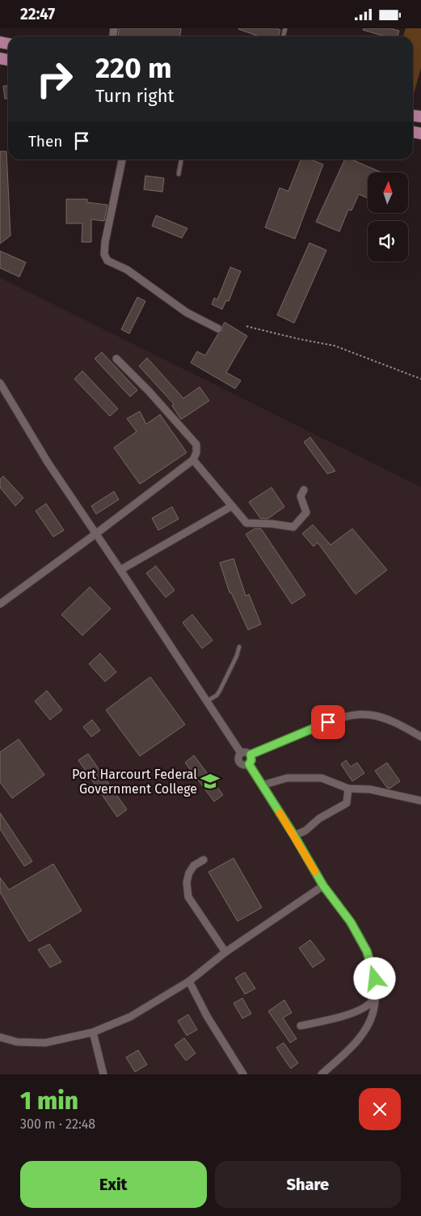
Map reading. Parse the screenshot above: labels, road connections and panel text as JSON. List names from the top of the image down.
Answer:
{
  "places": {
    "school or university": ["Port Harcourt Federal Government College"]
  },
  "north": "top",
  "page": {
    "status": "22:47",
    "turn": ["220 m", "Turn right"],
    "then": "Then",
    "heading": ["1 min", "300 m · 22:48"],
    "buttons": ["Exit", "Share"]
  }
}
